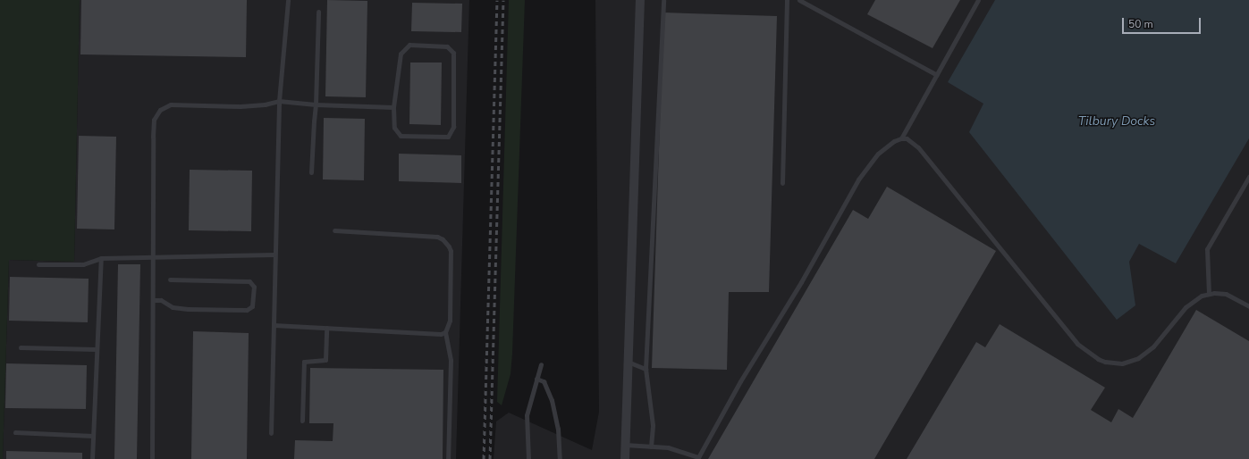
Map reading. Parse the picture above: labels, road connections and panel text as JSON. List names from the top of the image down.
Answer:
{
  "water": ["Tilbury Docks"],
  "scale_bar": "50 m"
}
